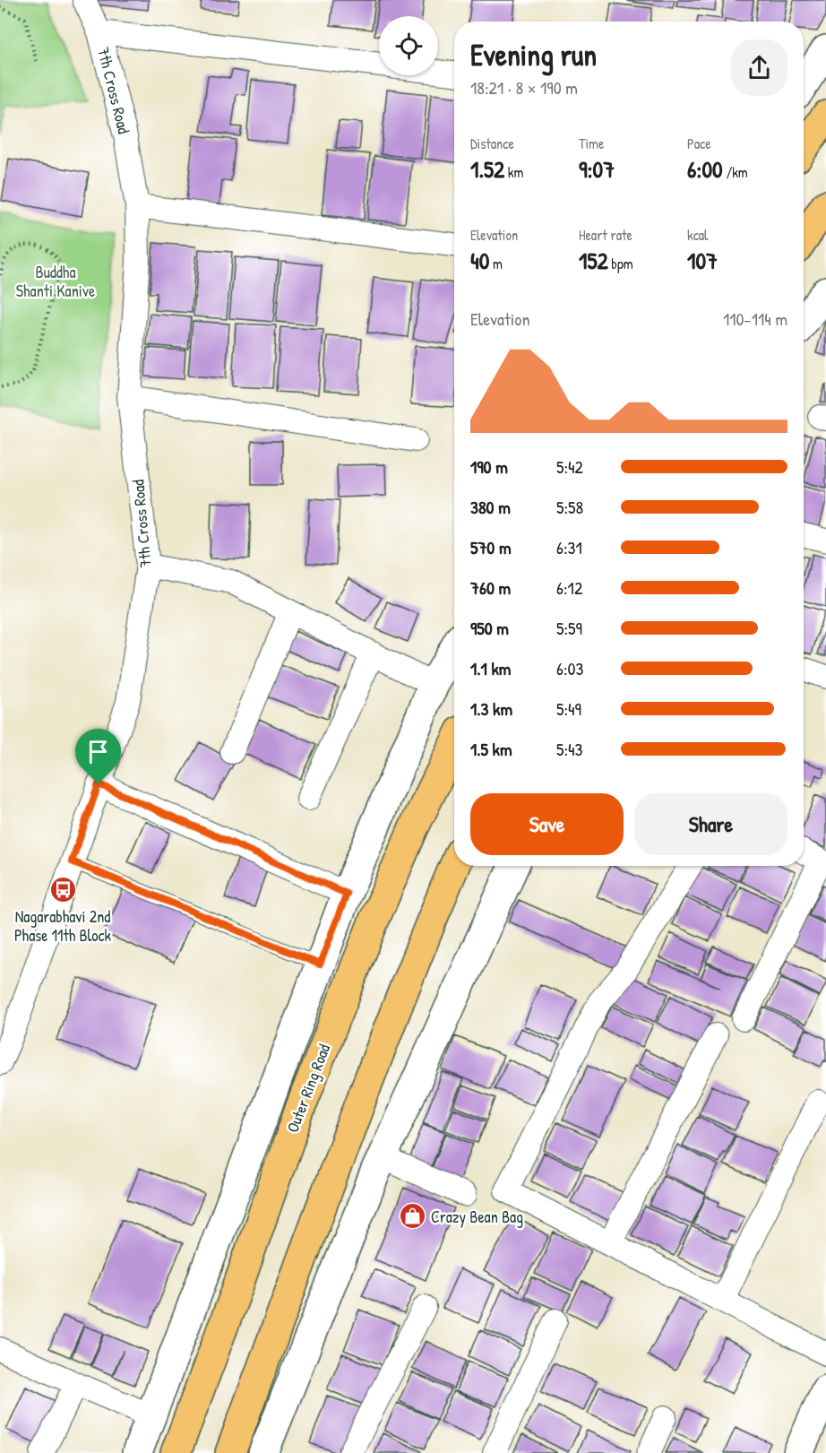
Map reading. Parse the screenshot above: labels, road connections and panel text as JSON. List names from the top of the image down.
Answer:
{
  "streets": {
    "highway": ["Outer Ring Road"],
    "street": ["7th Cross Road"]
  },
  "parks": ["Buddha Shanti Kanive"],
  "places": {
    "bus stop": ["Nagarabhavi 2nd Phase 11th Block"],
    "shop": ["Crazy Bean Bag"]
  },
  "page": {
    "heading": ["Evening run", "18:21 · 8 × 190 m"],
    "stats": [
      ["Distance", "1.52 km"],
      ["Time", "9:07"],
      ["Pace", "6:00 /km"],
      ["Elevation", "40 m"],
      ["Heart rate", "152 bpm"],
      ["kcal", "107"]
    ],
    "chart": ["Elevation", "110–114 m"],
    "list": [
      {
        "name": "190 m",
        "note": "5:42"
      },
      {
        "name": "380 m",
        "note": "5:58"
      },
      {
        "name": "570 m",
        "note": "6:31"
      },
      {
        "name": "760 m",
        "note": "6:12"
      },
      {
        "name": "950 m",
        "note": "5:59"
      },
      {
        "name": "1.1 km",
        "note": "6:03"
      },
      {
        "name": "1.3 km",
        "note": "5:49"
      },
      {
        "name": "1.5 km",
        "note": "5:43"
      }
    ],
    "buttons": ["Save", "Share"]
  }
}
